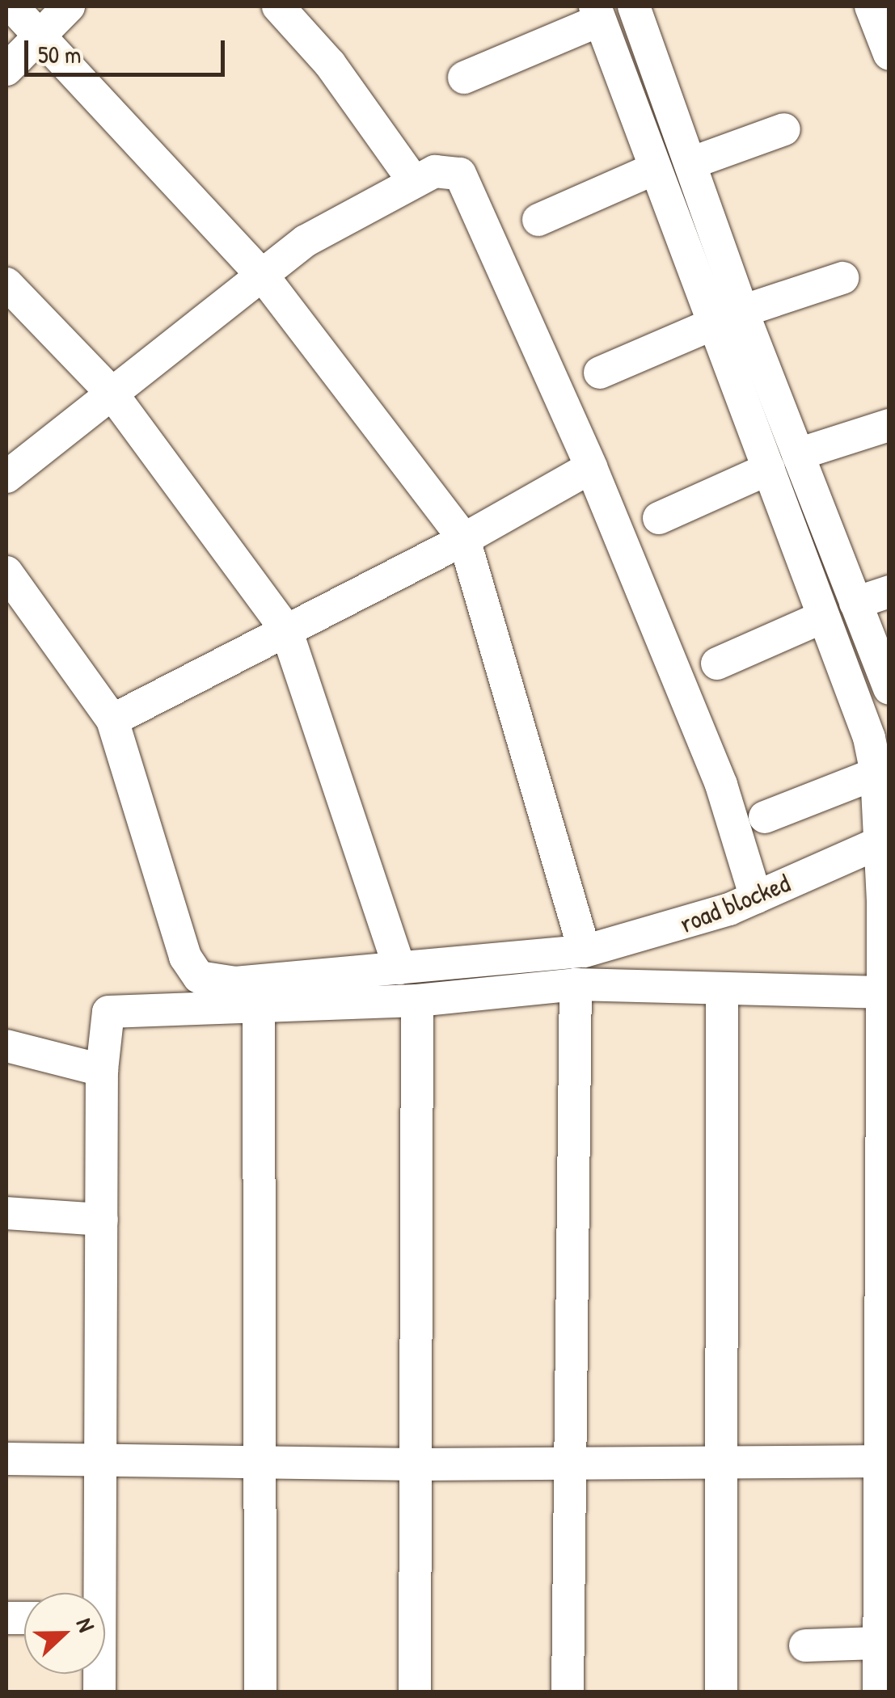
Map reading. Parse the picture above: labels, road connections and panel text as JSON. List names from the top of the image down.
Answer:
{
  "streets": {
    "street": ["road blocked"]
  },
  "scale_bar": "50 m",
  "north": "right"
}
